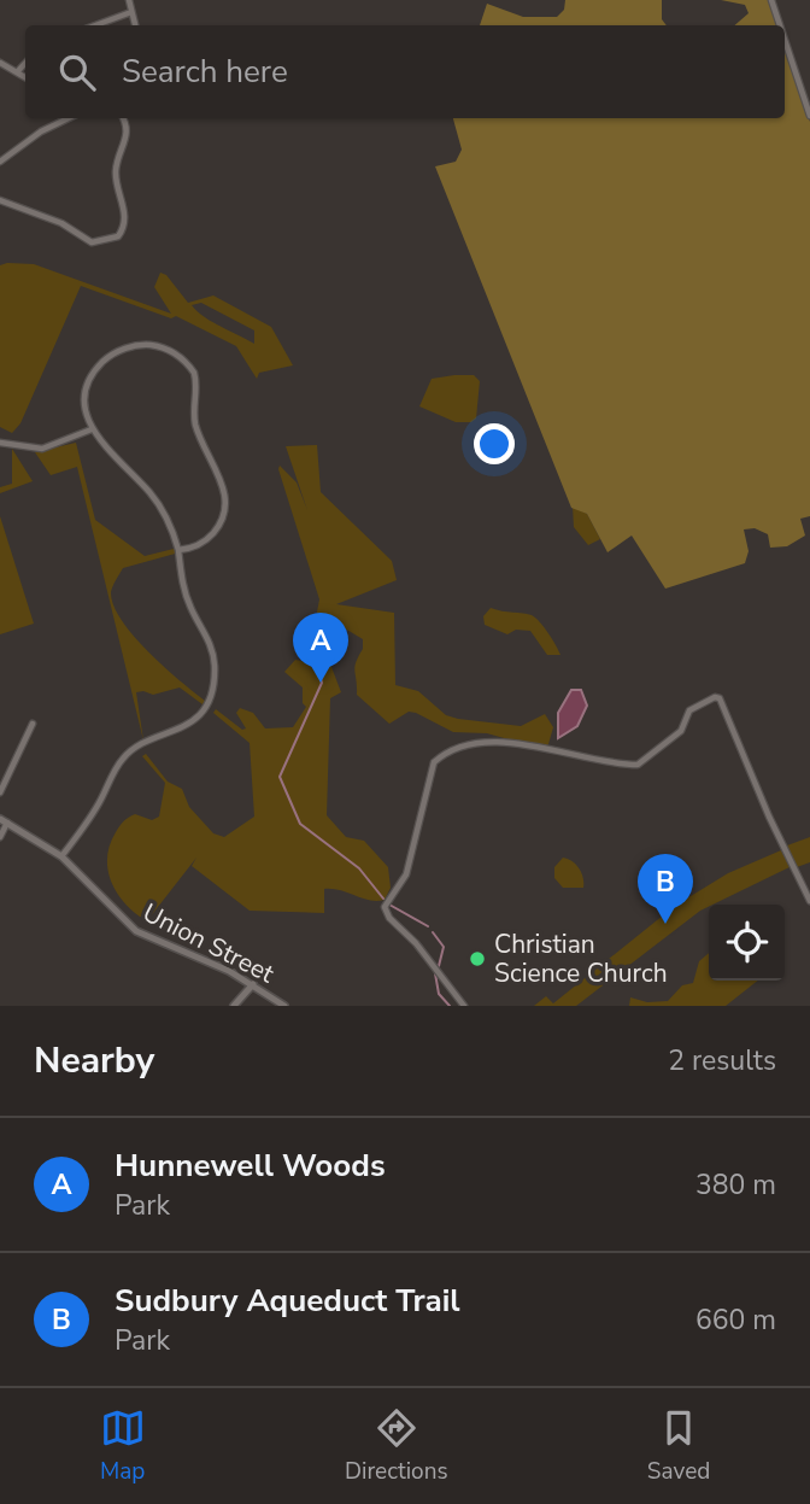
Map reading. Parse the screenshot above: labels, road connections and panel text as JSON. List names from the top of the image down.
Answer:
{
  "streets": {
    "street": ["Union Street"]
  },
  "places": ["Christian Science Church"],
  "page": {
    "search": "Search here",
    "pins": ["A", "B"],
    "heading": ["Nearby", "2 results"],
    "list": [
      {
        "mark": "A",
        "name": "Hunnewell Woods",
        "note": "Park",
        "value": "380 m"
      },
      {
        "mark": "B",
        "name": "Sudbury Aqueduct Trail",
        "note": "Park",
        "value": "660 m"
      }
    ],
    "nav": ["Map", "Directions", "Saved"]
  }
}
